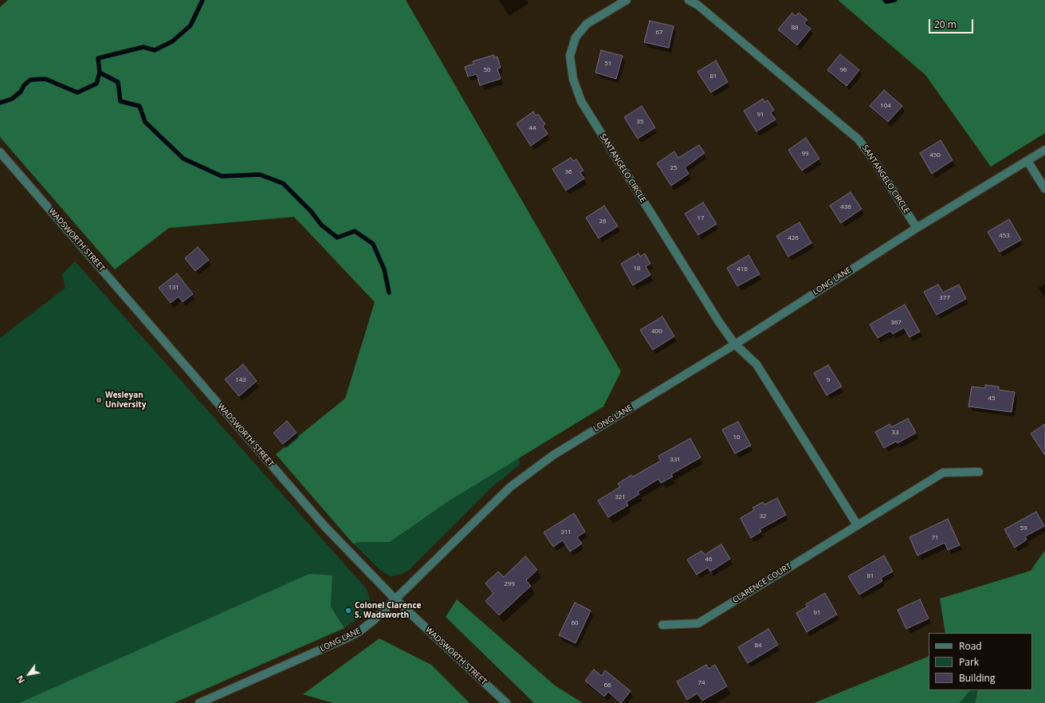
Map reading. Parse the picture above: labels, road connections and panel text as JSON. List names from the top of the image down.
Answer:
{
  "streets": {
    "street": [
      "SANTANGELO CIRCLE",
      "WADSWORTH STREET",
      "LONG LANE",
      "CLARENCE COURT"
    ]
  },
  "crossings": [
    ["SANTANGELO CIRCLE", "LONG LANE"],
    ["WADSWORTH STREET", "LONG LANE"]
  ],
  "places": ["Wesleyan University", "Colonel Clarence S. Wadsworth"],
  "house_numbers": [
    "88",
    "67",
    "51",
    "50",
    "96",
    "81",
    "104",
    "91",
    "35",
    "44",
    "99",
    "450",
    "25",
    "36",
    "436",
    "17",
    "26",
    "453",
    "426",
    "18",
    "416",
    "131",
    "377",
    "367",
    "400",
    "143",
    "9",
    "45",
    "33",
    "10",
    "331",
    "321",
    "32",
    "59",
    "311",
    "71",
    "46",
    "81",
    "299",
    "91",
    "60",
    "84",
    "74",
    "66"
  ],
  "legend": ["Road", "Park", "Building"],
  "scale_bar": "20 m",
  "north": "bottom left"
}
